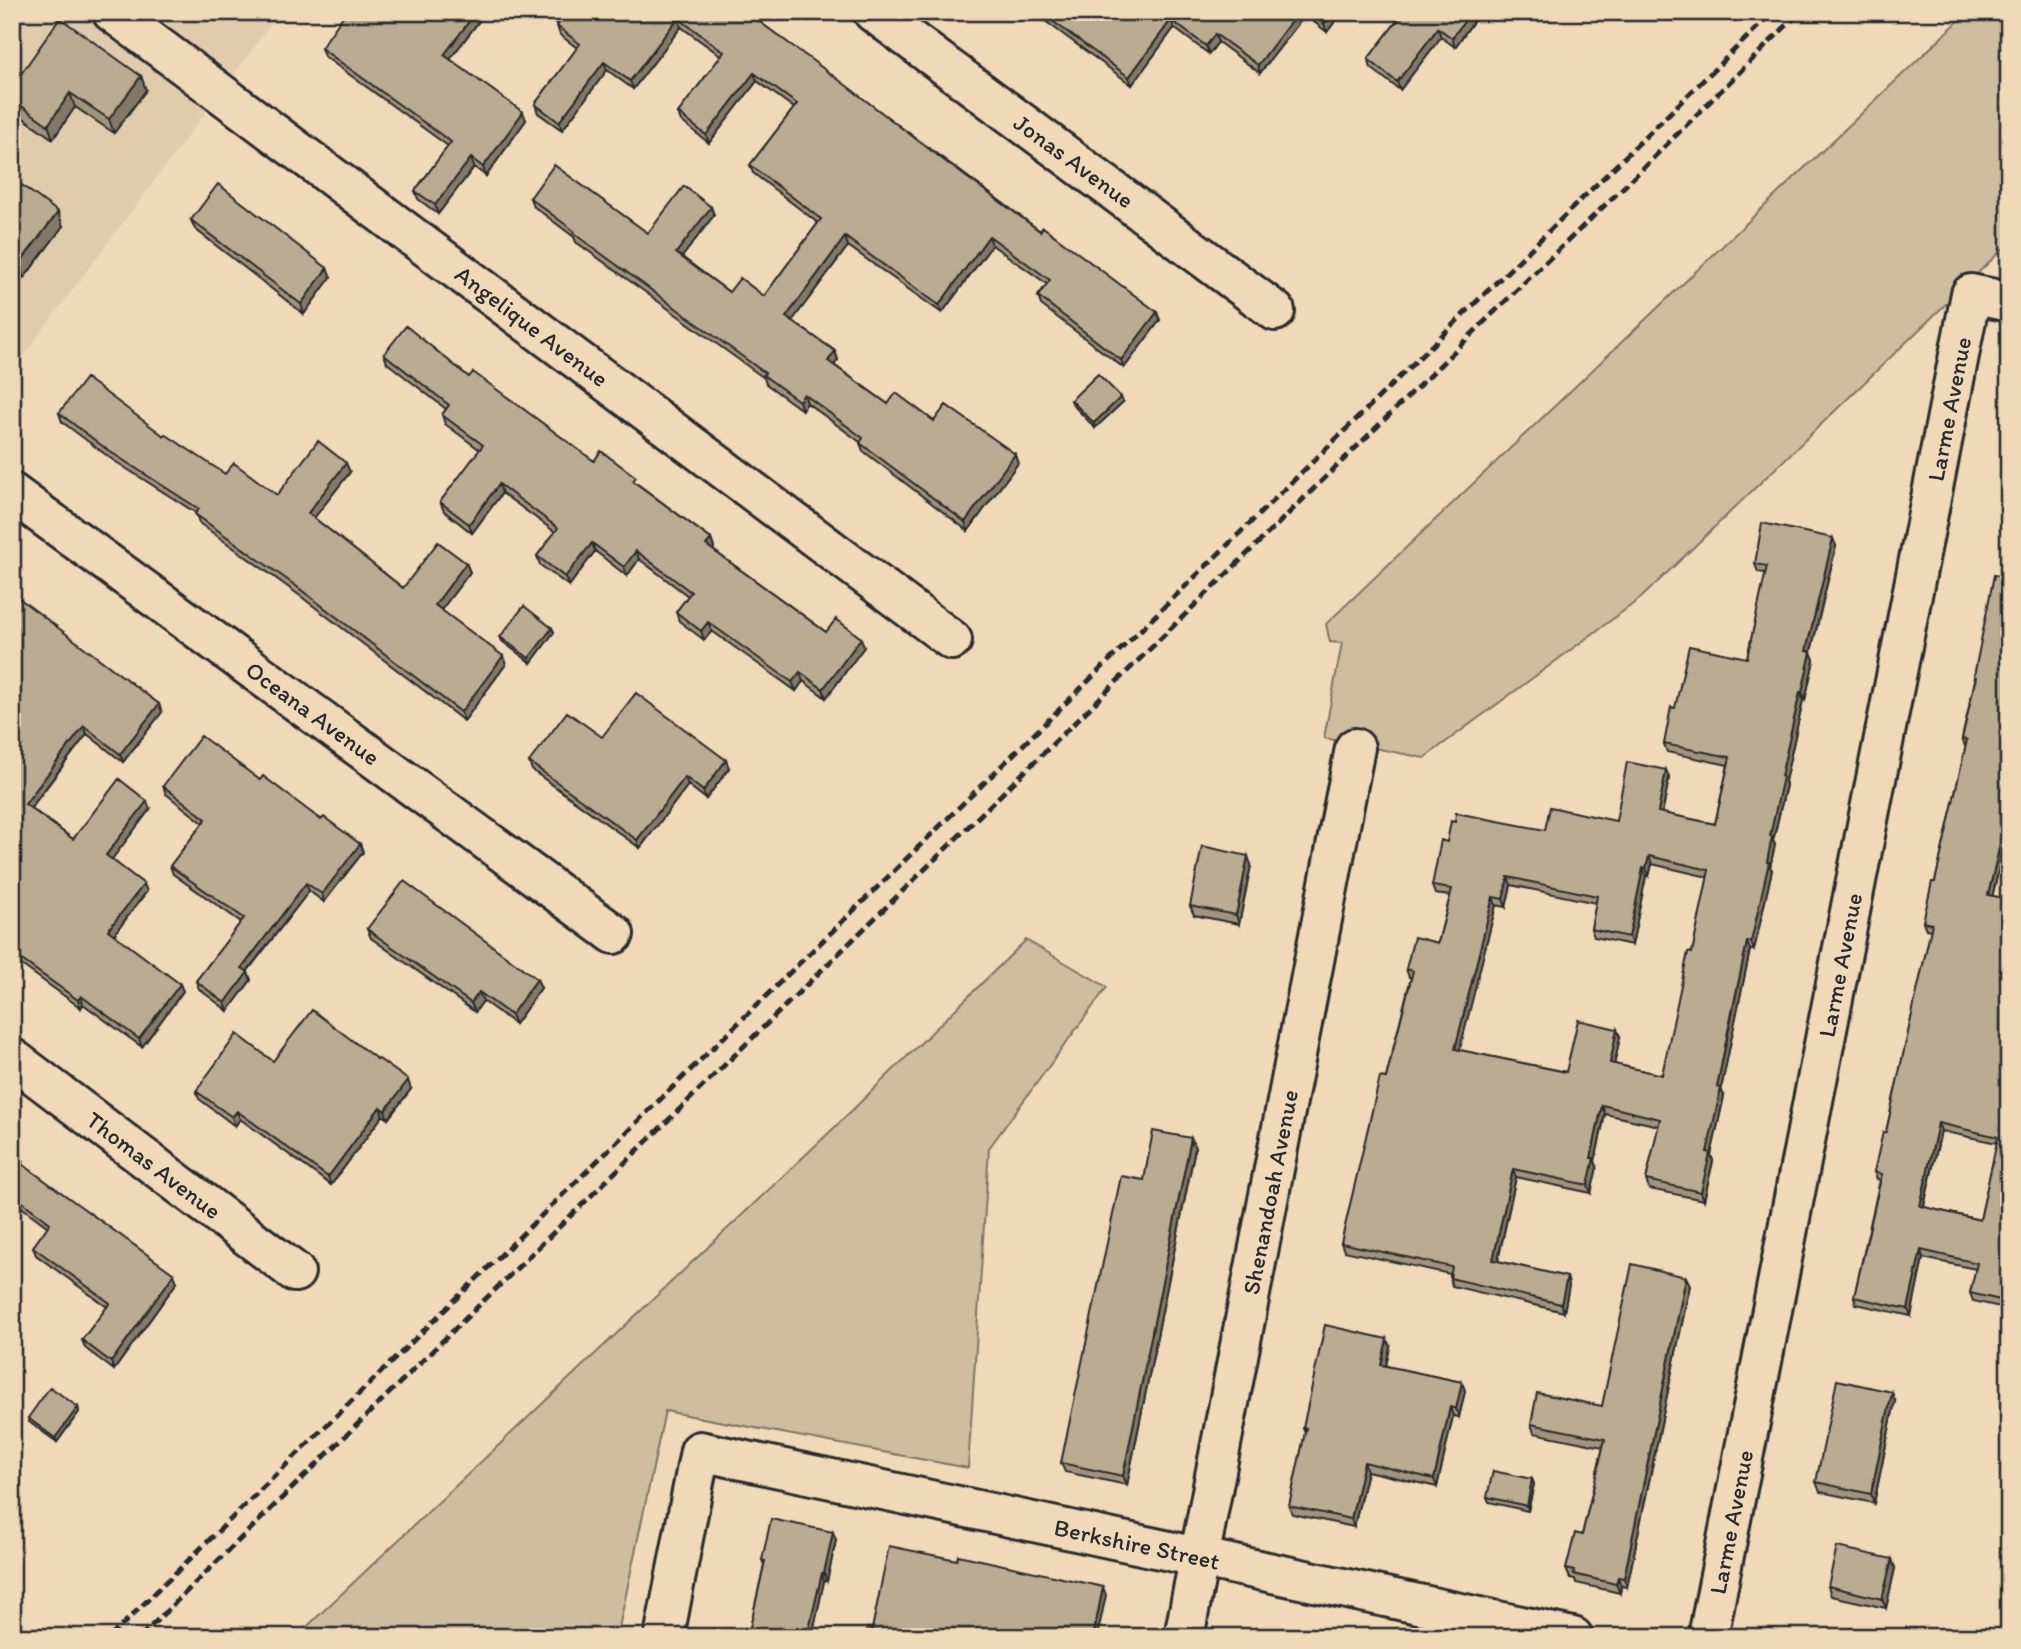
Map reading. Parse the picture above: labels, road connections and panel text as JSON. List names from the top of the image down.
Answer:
{
  "streets": {
    "street": [
      "Jonas Avenue",
      "Angelique Avenue",
      "Larme Avenue",
      "Oceana Avenue",
      "Thomas Avenue",
      "Shenandoah Avenue",
      "Berkshire Street"
    ]
  },
  "crossings": [
    ["Shenandoah Avenue", "Berkshire Street"]
  ]
}
